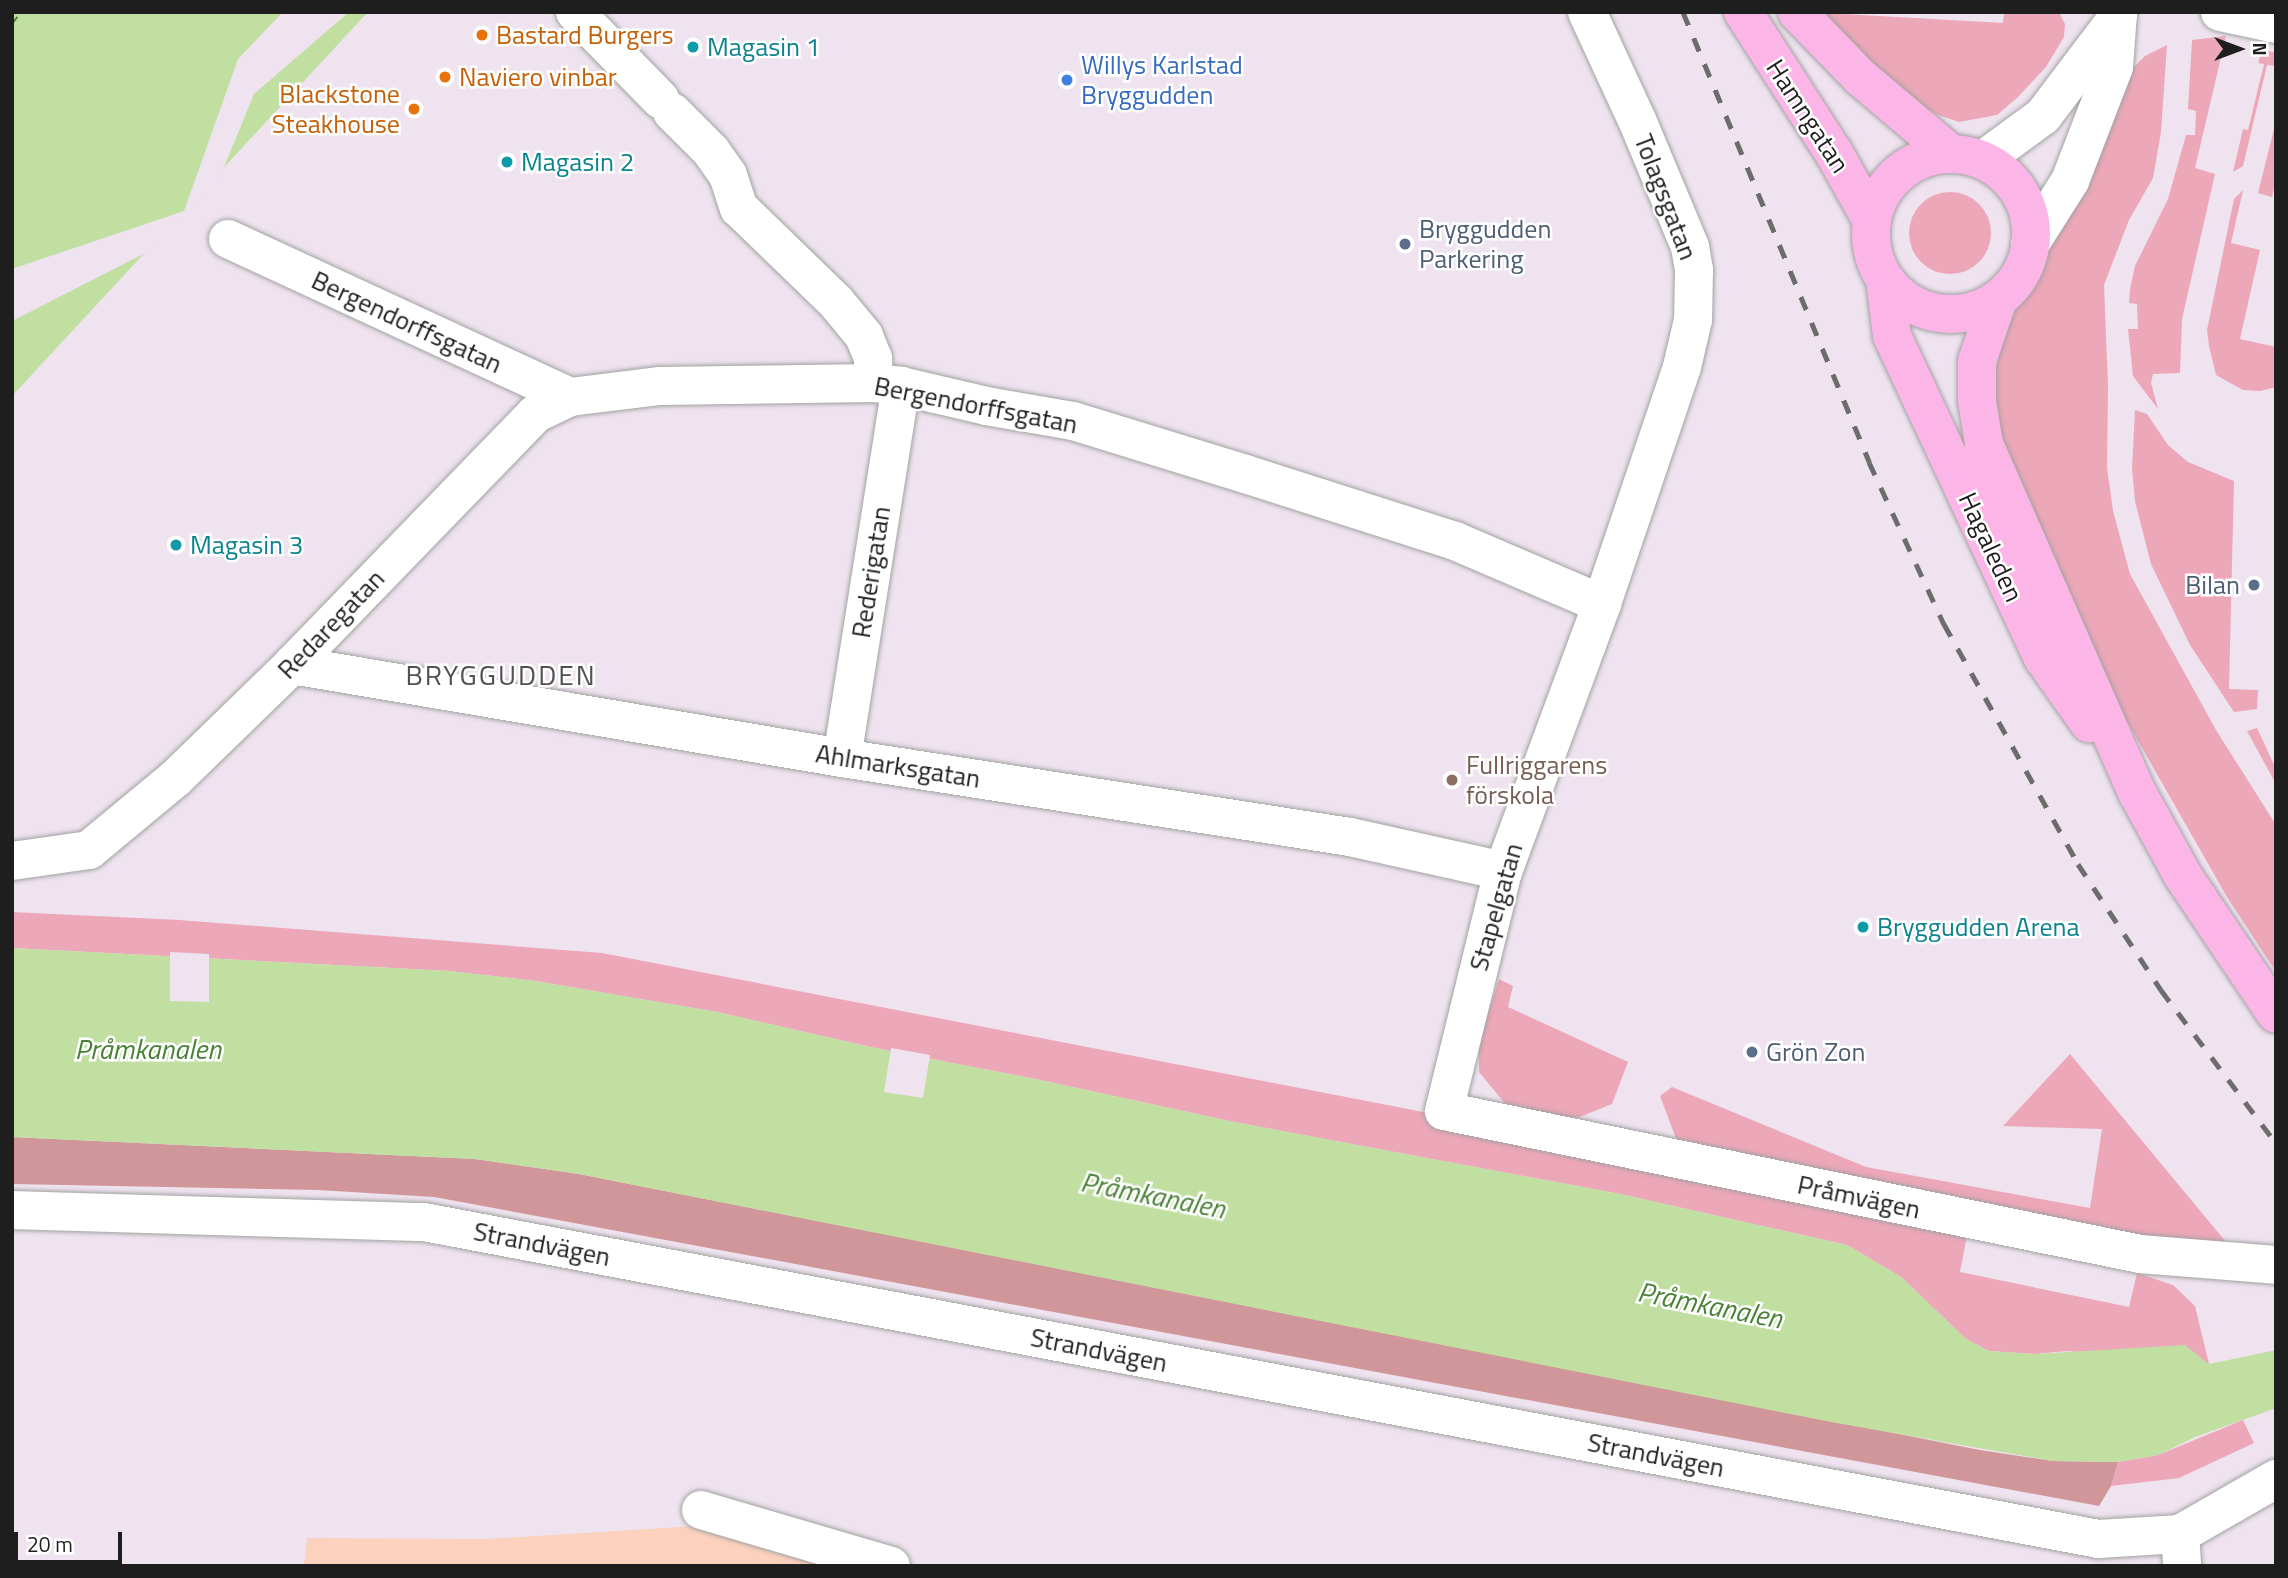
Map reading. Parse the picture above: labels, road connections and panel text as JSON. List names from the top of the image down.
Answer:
{
  "streets": {
    "street": [
      "Hamngatan",
      "Tolagsgatan",
      "Bergendorffsgatan",
      "Hagaleden",
      "Rederigatan",
      "Redaregatan",
      "Ahlmarksgatan",
      "Stapelgatan",
      "Pråmvägen",
      "Strandvägen"
    ]
  },
  "crossings": [
    ["Hamngatan", "Hagaleden"],
    ["Tolagsgatan", "Stapelgatan"],
    ["Bergendorffsgatan", "Rederigatan"],
    ["Bergendorffsgatan", "Redaregatan"],
    ["Bergendorffsgatan", "Stapelgatan"],
    ["Rederigatan", "Ahlmarksgatan"],
    ["Redaregatan", "Ahlmarksgatan"],
    ["Ahlmarksgatan", "Stapelgatan"],
    ["Stapelgatan", "Pråmvägen"]
  ],
  "districts": ["BRYGGUDDEN"],
  "water": ["Pråmkanalen"],
  "places": [
    "Bastard Burgers",
    "Magasin 1",
    "Naviero vinbar",
    "Willys Karlstad Bryggudden",
    "Blackstone Steakhouse",
    "Magasin 2",
    "Bryggudden Parkering",
    "Magasin 3",
    "Bilan",
    "Fullriggarens förskola",
    "Bryggudden Arena",
    "Grön Zon"
  ],
  "scale_bar": "20 m",
  "north": "right"
}
